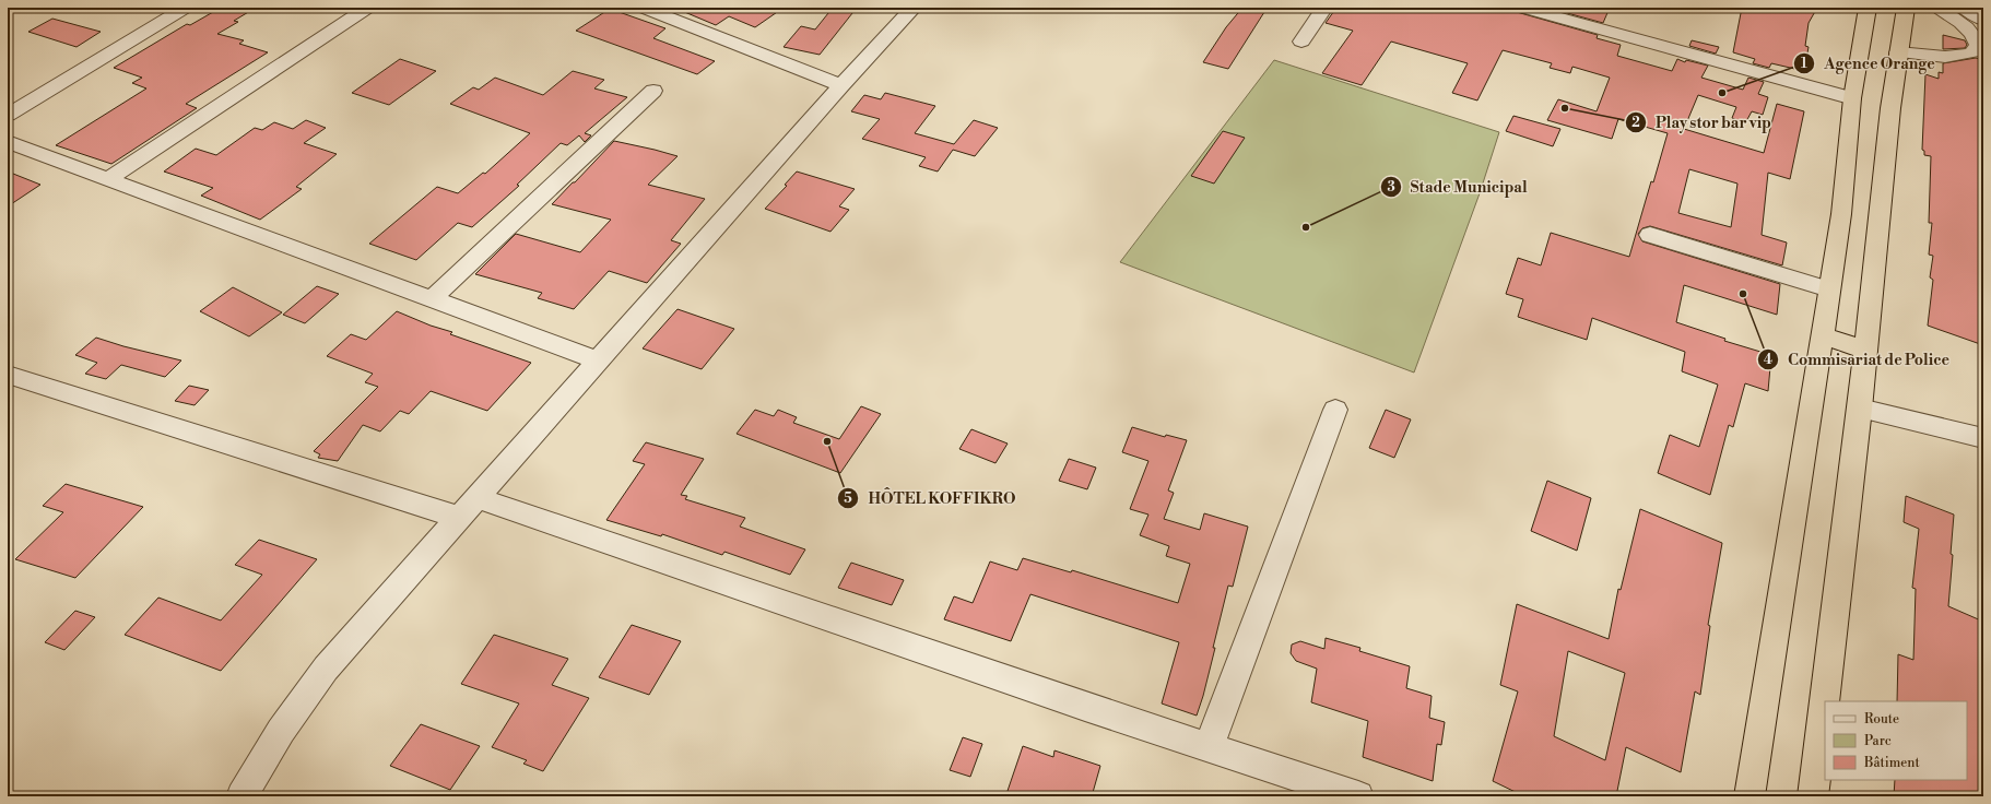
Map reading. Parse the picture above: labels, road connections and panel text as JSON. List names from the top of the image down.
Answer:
{
  "places": [
    "Agence Orange",
    "Play stor bar vip",
    "Stade Municipal",
    "Commisariat de Police",
    "HÔTEL KOFFIKRO"
  ],
  "legend": ["Route", "Parc", "Bâtiment"]
}
